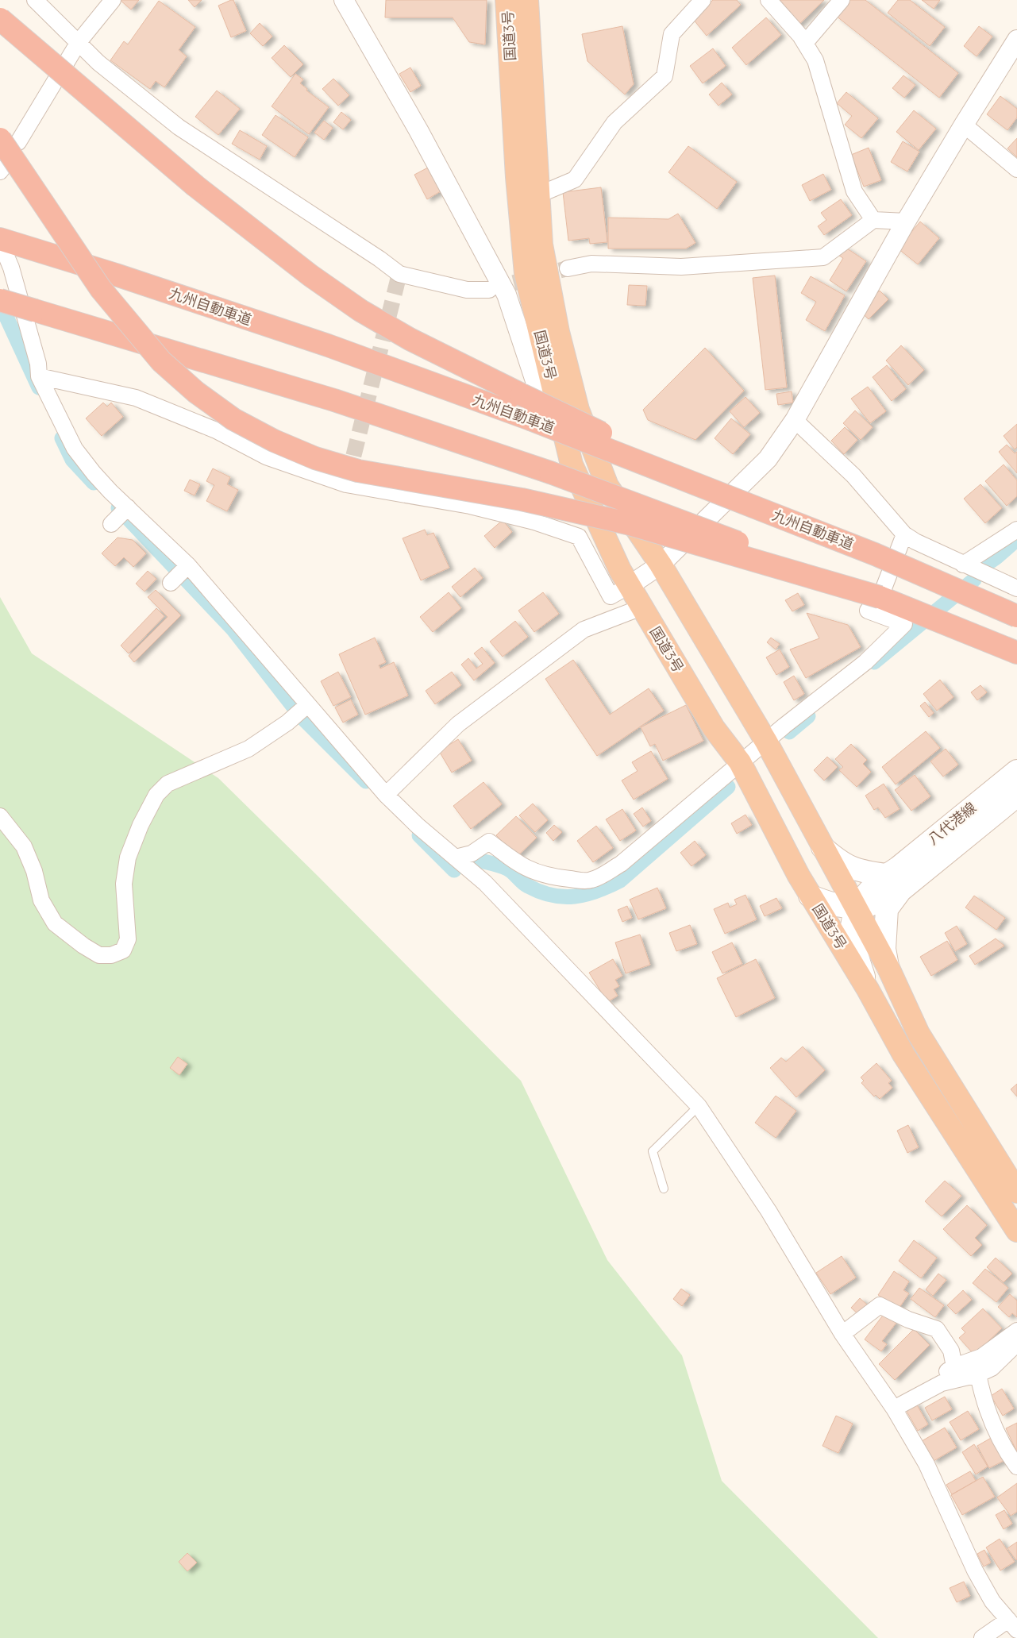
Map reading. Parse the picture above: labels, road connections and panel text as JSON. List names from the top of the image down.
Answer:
{
  "streets": {
    "highway": ["国道3号", "九州自動車道"],
    "main road": ["八代港線"]
  },
  "crossings": [
    ["国道3号", "八代港線"]
  ]
}
